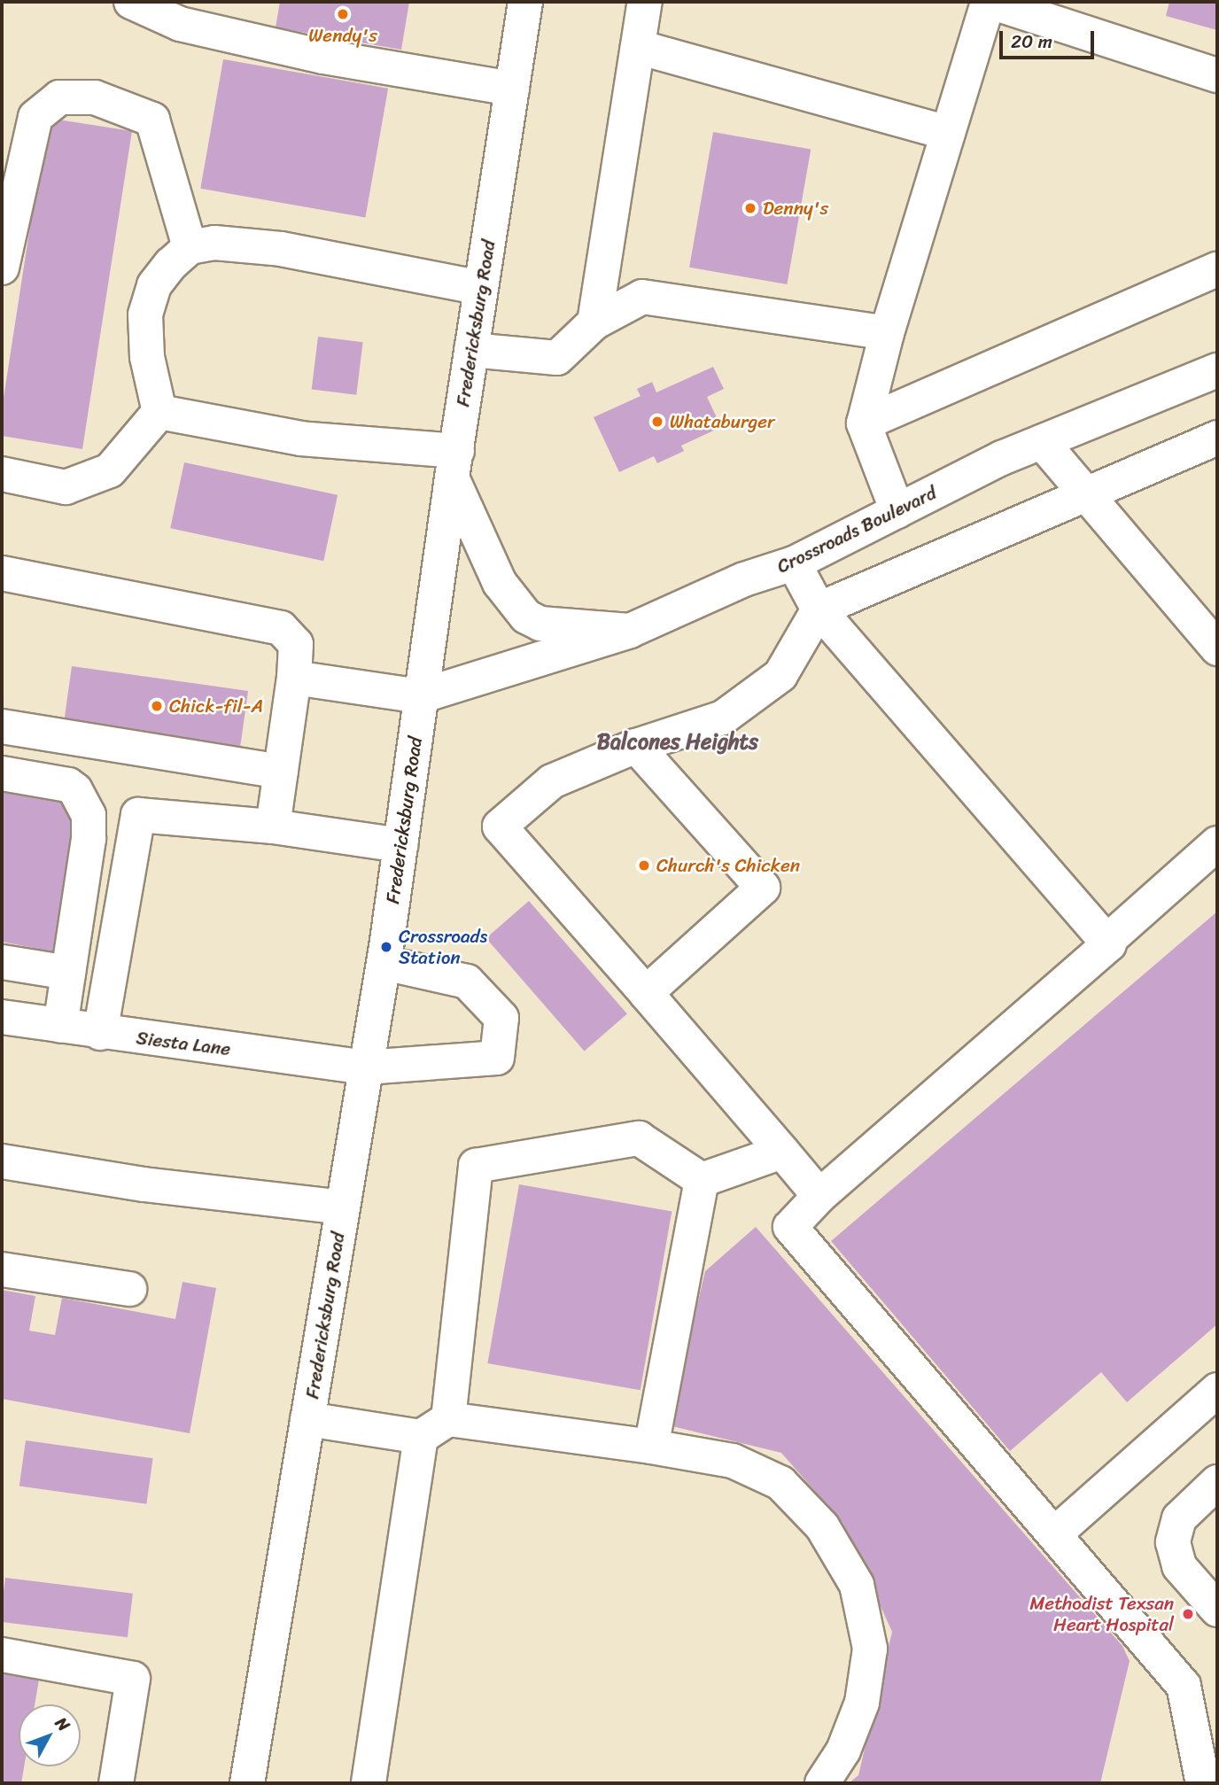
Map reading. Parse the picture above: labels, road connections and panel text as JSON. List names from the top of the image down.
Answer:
{
  "streets": {
    "main road": ["Fredericksburg Road", "Crossroads Boulevard", "Siesta Lane"]
  },
  "crossings": [
    ["Fredericksburg Road", "Crossroads Boulevard"],
    ["Fredericksburg Road", "Siesta Lane"]
  ],
  "districts": ["Balcones Heights"],
  "places": [
    "Wendy's",
    "Denny's",
    "Whataburger",
    "Chick-fil-A",
    "Church's Chicken",
    "Crossroads Station",
    "Methodist Texsan Heart Hospital"
  ],
  "scale_bar": "20 m",
  "north": "top right"
}
